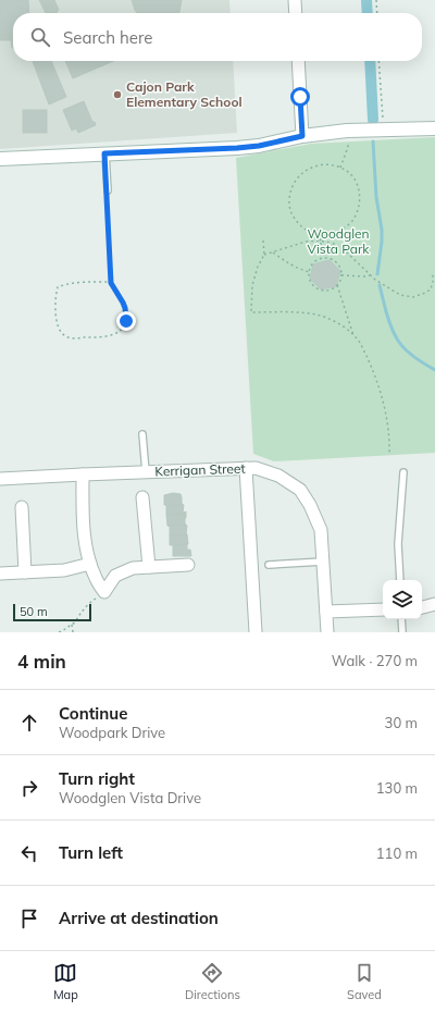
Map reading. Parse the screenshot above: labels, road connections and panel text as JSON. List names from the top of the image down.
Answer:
{
  "streets": {
    "street": ["Kerrigan Street"]
  },
  "parks": ["Woodglen Vista Park"],
  "places": ["Cajon Park Elementary School"],
  "scale_bar": "50 m",
  "page": {
    "search": "Search here",
    "scale": "50 m",
    "heading": ["4 min", "Walk · 270 m"],
    "list": [
      ["Continue", "Woodpark Drive", "30 m"],
      ["Turn right", "Woodglen Vista Drive", "130 m"],
      ["Turn left", "110 m"],
      "Arrive at destination"
    ],
    "nav": ["Map", "Directions", "Saved"]
  }
}
